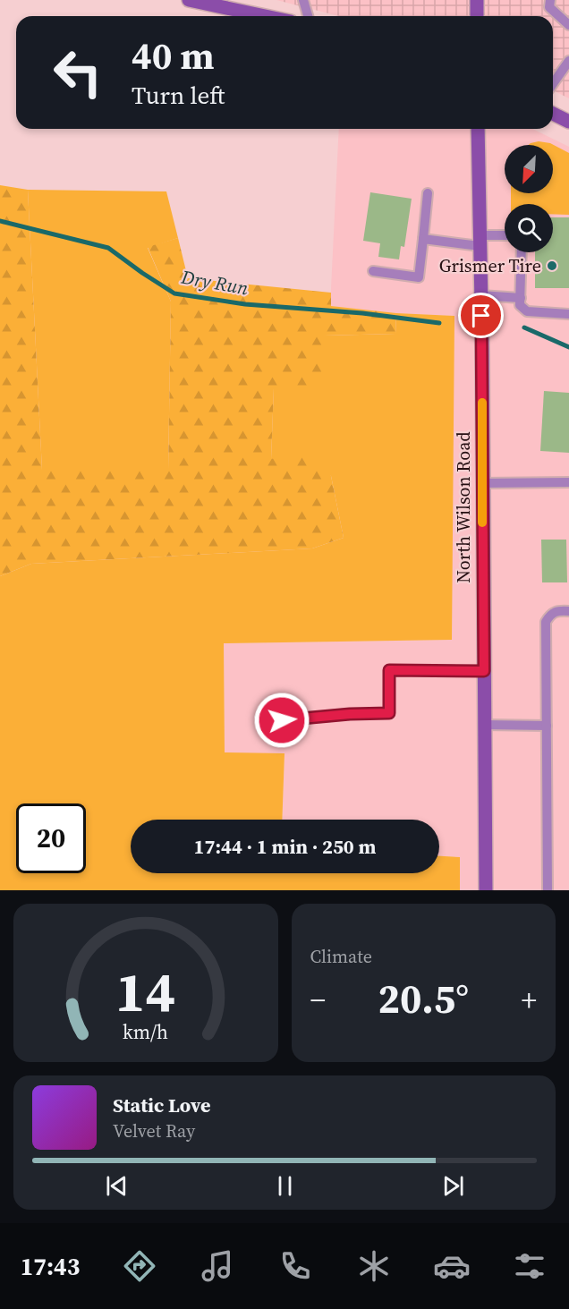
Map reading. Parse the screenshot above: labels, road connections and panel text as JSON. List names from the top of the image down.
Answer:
{
  "streets": {
    "main road": ["North Wilson Road"]
  },
  "water": ["Dry Run"],
  "places": ["Grismer Tire"],
  "north": "bottom left",
  "page": {
    "turn": ["40 m", "Turn left"],
    "limit": "20",
    "trip": "17:44 · 1 min · 250 m",
    "tile": "Climate",
    "heat": ["−", "20.5°", "+"],
    "song": ["Static Love", "Velvet Ray"],
    "tabs": "17:43",
    "gauge": ["14", "km/h"]
  }
}
